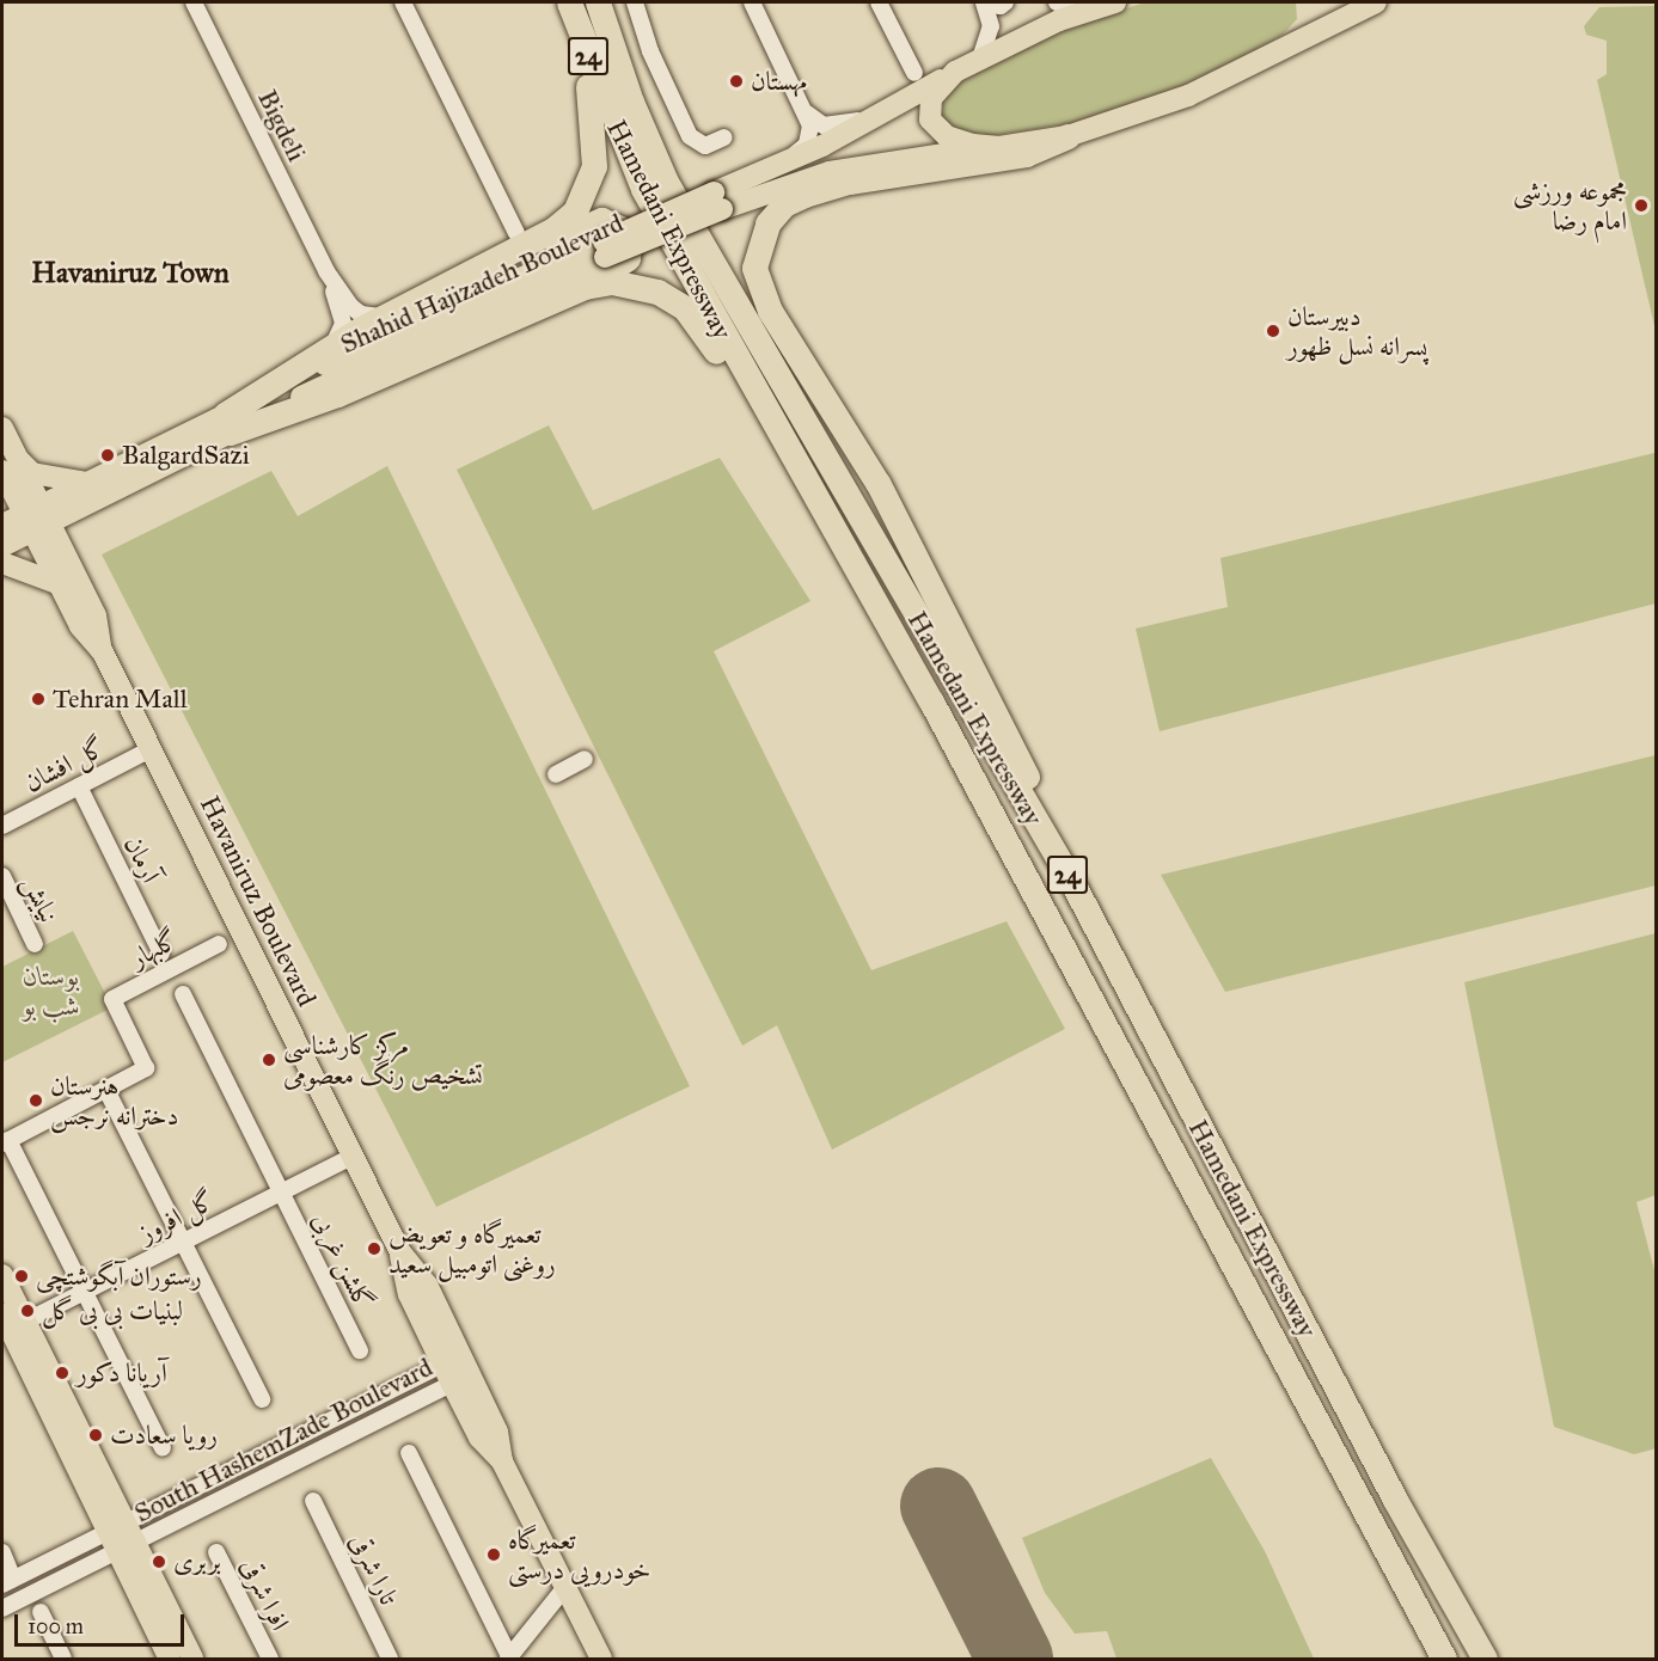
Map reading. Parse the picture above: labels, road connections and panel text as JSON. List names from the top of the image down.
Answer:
{
  "streets": {
    "highway": ["24", "Hamedani Expressway"],
    "main road": ["Shahid Hajizadeh Boulevard", "Havaniruz Boulevard"],
    "street": [
      "Bigdeli",
      "گل افشان",
      "آرمان",
      "نیایش",
      "گلبهار",
      "گل افروز",
      "گلشن غربی",
      "South HashemZade Boulevard",
      "تارا شرقی",
      "افرا شرقی"
    ]
  },
  "crossings": [
    ["Shahid Hajizadeh Boulevard", "Havaniruz Boulevard"],
    ["گل افشان", "آرمان"],
    ["گل افشان", "Havaniruz Boulevard"],
    ["Havaniruz Boulevard", "گل افروز"],
    ["Havaniruz Boulevard", "South HashemZade Boulevard"],
    ["گل افروز", "گلشن غربی"]
  ],
  "districts": ["Havaniruz Town"],
  "parks": ["بوستان شب بو"],
  "places": [
    "مهستان",
    "مجموعه ورزشی امام رضا",
    "دبیرستان پسرانه نسل ظهور",
    "BalgardSazi",
    "Tehran Mall",
    "مرکز کارشناسی تشخیص رنگ معصومی",
    "هنرستان دخترانه نرجس",
    "تعمیرگاه و تعویض روغنی اتومبیل سعید",
    "رستوران آبگوشتچی",
    "لبنیات بی بی گل",
    "آریانا دکور",
    "رویا سعادت",
    "تعمیرگاه خودرویی درستی",
    "بربری"
  ],
  "scale_bar": "100 m"
}
